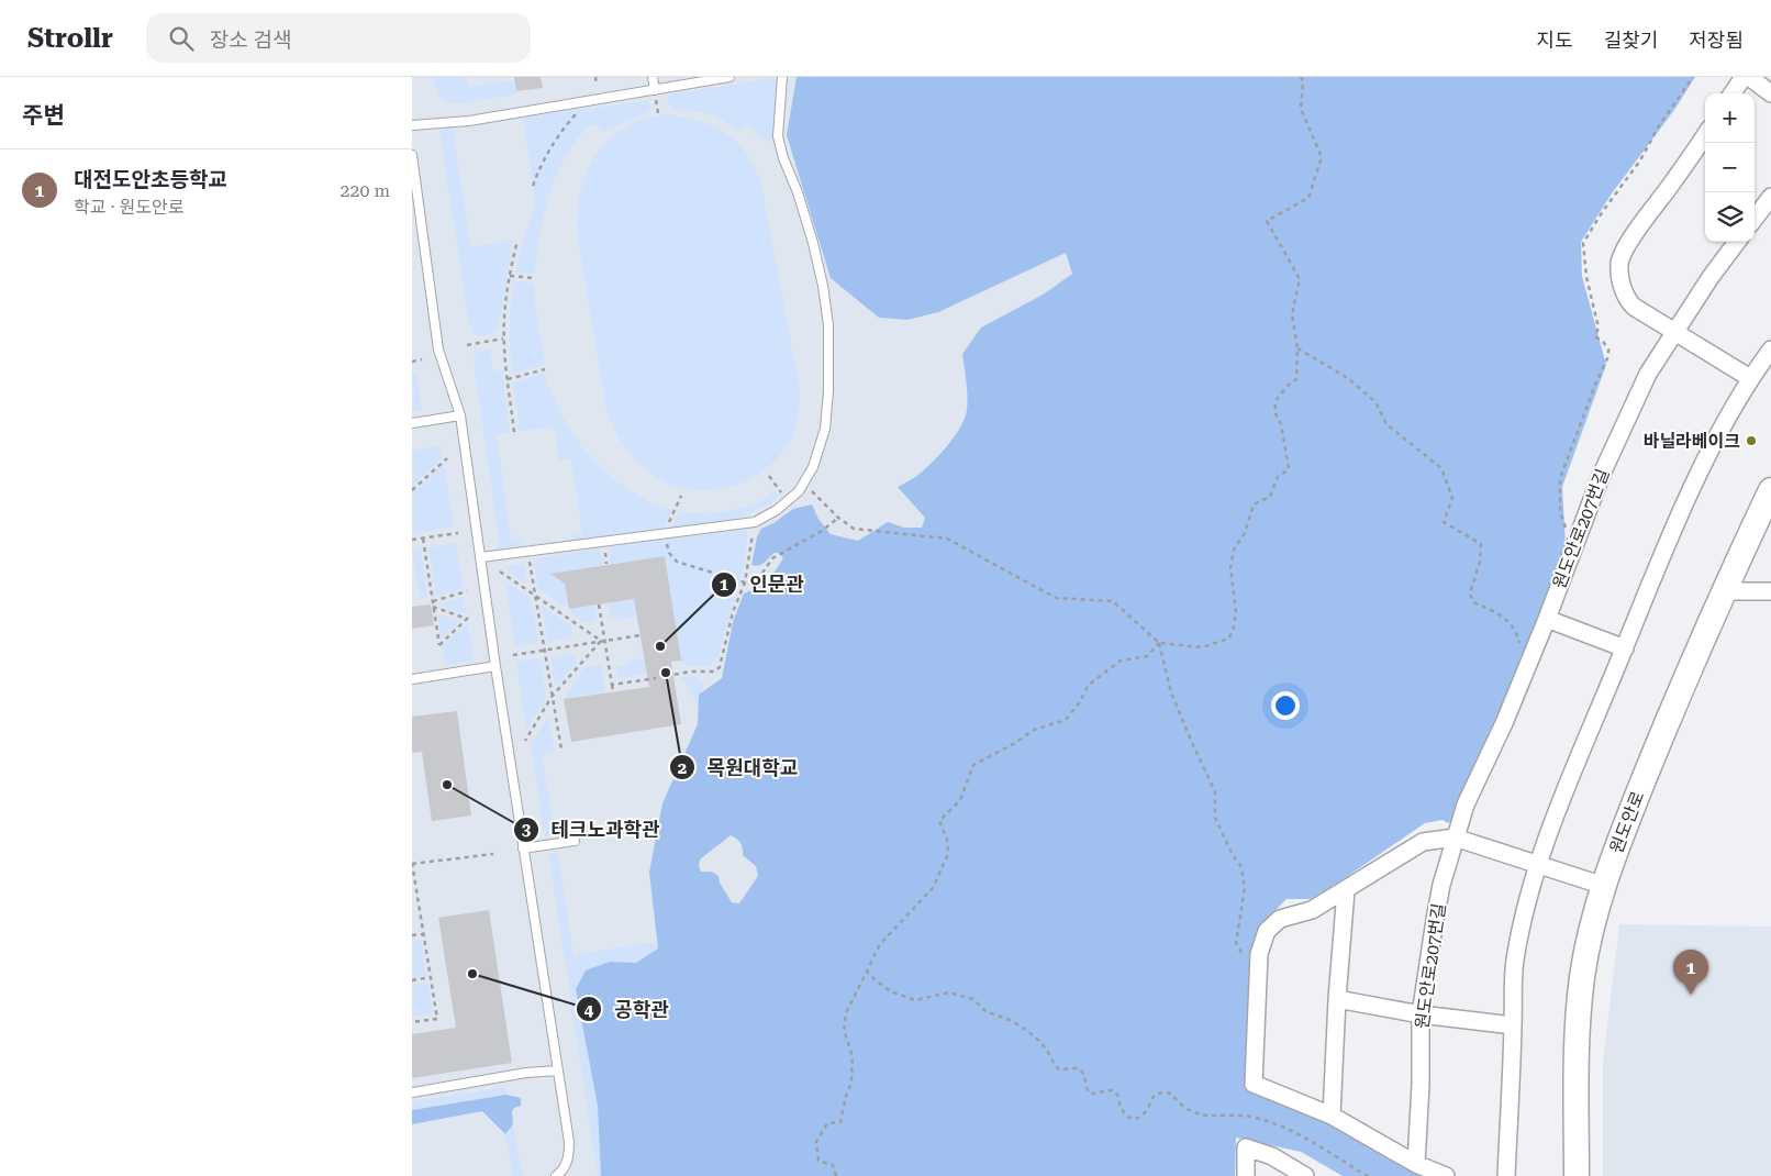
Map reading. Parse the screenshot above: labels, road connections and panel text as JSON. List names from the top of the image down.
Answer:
{
  "streets": {
    "street": ["원도안로207번길", "원도안로"]
  },
  "places": [
    "바닐라베이크",
    "인문관",
    "목원대학교",
    "테크노과학관",
    "공학관"
  ],
  "page": {
    "header": "Strollr",
    "search": "장소 검색",
    "nav": ["지도", "길찾기", "저장됨"],
    "heading": "주변",
    "map_buttons": ["+", "−"],
    "list": [
      {
        "mark": "1",
        "name": "대전도안초등학교",
        "note": "학교 · 원도안로",
        "value": "220 m"
      }
    ],
    "pins": "1"
  }
}
